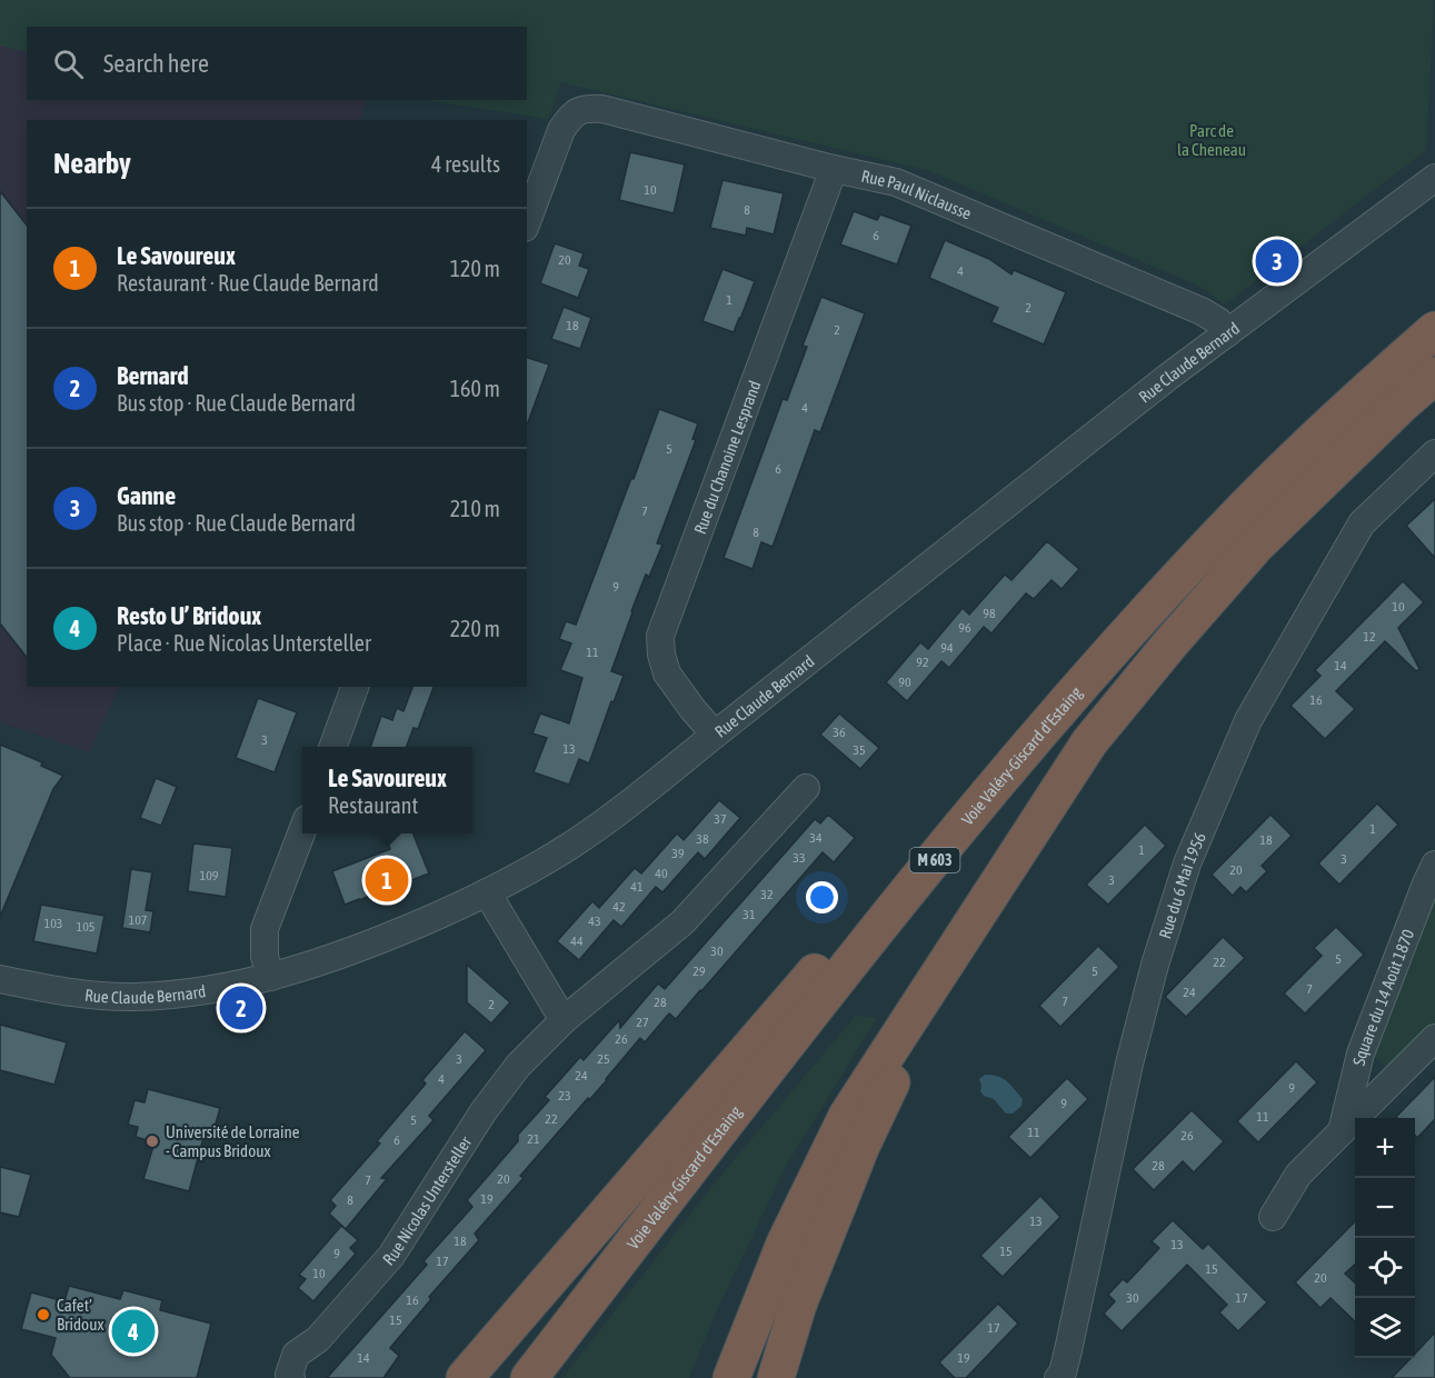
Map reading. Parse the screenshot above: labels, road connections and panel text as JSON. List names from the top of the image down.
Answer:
{
  "streets": {
    "highway": ["Voie Valéry-Giscard d'Estaing", "M 603"],
    "street": [
      "Rue Paul Niclausse",
      "Rue Claude Bernard",
      "Rue du Chanoine Lesprand",
      "Rue du 6 Mai 1956",
      "Square du 14 Août 1870",
      "Rue Nicolas Untersteller"
    ]
  },
  "crossings": [
    ["Rue Paul Niclausse", "Rue Claude Bernard"],
    ["Rue Paul Niclausse", "Rue du Chanoine Lesprand"],
    ["Rue Claude Bernard", "Rue du Chanoine Lesprand"]
  ],
  "parks": ["Parc de la Cheneau"],
  "places": ["Université de Lorraine - Campus Bridoux", "Cafet’ Bridoux"],
  "house_numbers": [
    "10",
    "8",
    "6",
    "20",
    "4",
    "1",
    "2",
    "18",
    "2",
    "4",
    "5",
    "6",
    "7",
    "8",
    "9",
    "10",
    "98",
    "96",
    "12",
    "94",
    "11",
    "92",
    "14",
    "90",
    "16",
    "36",
    "3",
    "13",
    "35",
    "37",
    "1",
    "34",
    "38",
    "18",
    "1",
    "39",
    "33",
    "3",
    "20",
    "40",
    "109",
    "3",
    "41",
    "32",
    "42",
    "31",
    "107",
    "43",
    "103",
    "105",
    "44",
    "30",
    "5",
    "22",
    "29",
    "5",
    "7",
    "24",
    "7",
    "28",
    "2",
    "27",
    "26",
    "3",
    "25",
    "24",
    "4",
    "9",
    "23",
    "9",
    "11",
    "22",
    "5",
    "11",
    "26",
    "21",
    "6",
    "28",
    "20",
    "7",
    "19",
    "8",
    "13",
    "18",
    "13",
    "15",
    "9",
    "17",
    "15",
    "10",
    "20",
    "30",
    "17",
    "16",
    "15",
    "17",
    "14",
    "19"
  ],
  "page": {
    "search": "Search here",
    "heading": ["Nearby", "4 results"],
    "list": [
      {
        "mark": "1",
        "name": "Le Savoureux",
        "note": "Restaurant · Rue Claude Bernard",
        "value": "120 m"
      },
      {
        "mark": "2",
        "name": "Bernard",
        "note": "Bus stop · Rue Claude Bernard",
        "value": "160 m"
      },
      {
        "mark": "3",
        "name": "Ganne",
        "note": "Bus stop · Rue Claude Bernard",
        "value": "210 m"
      },
      {
        "mark": "4",
        "name": "Resto U’ Bridoux",
        "note": "Place · Rue Nicolas Untersteller",
        "value": "220 m"
      }
    ],
    "pins": [
      "3",
      "1",
      "2",
      "4"
    ],
    "popup": ["Le Savoureux", "Restaurant"],
    "map_buttons": ["+", "−"]
  }
}
